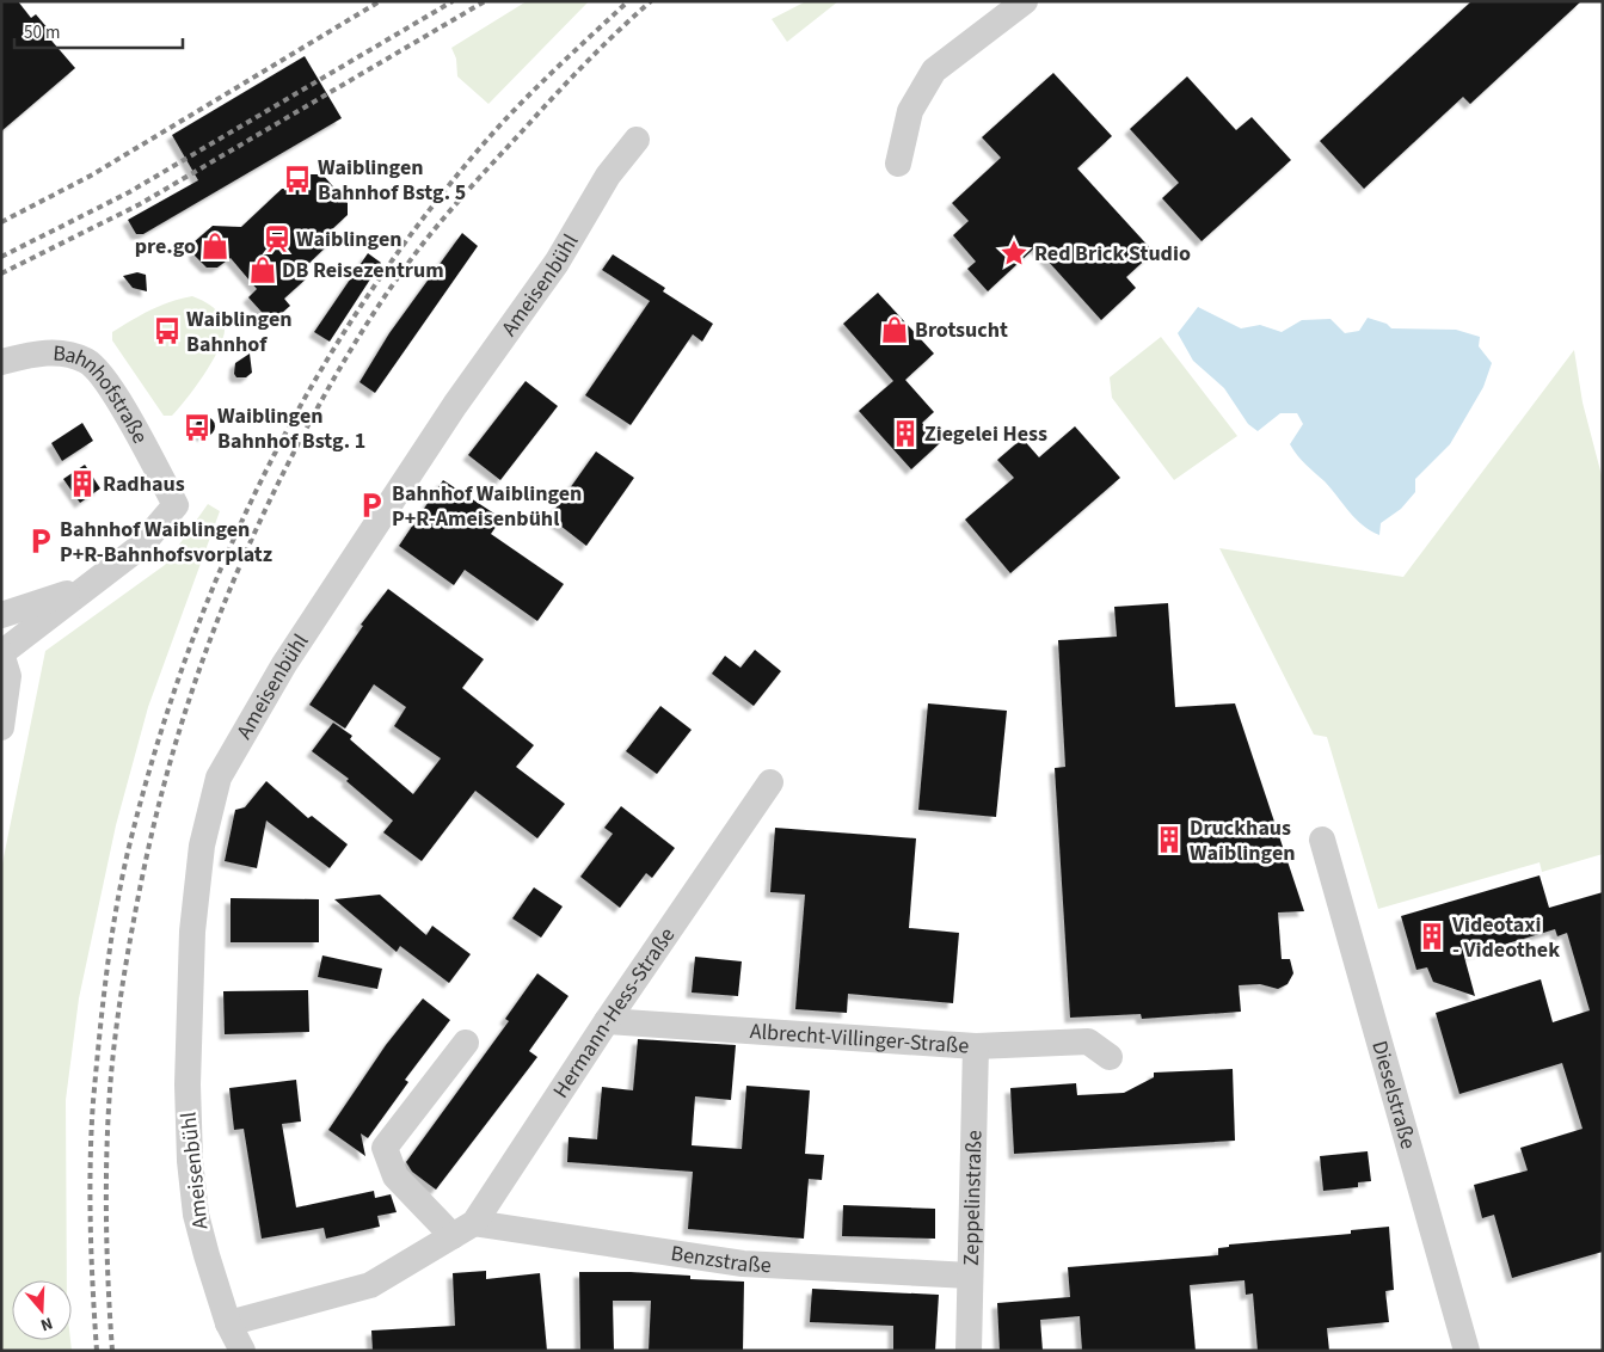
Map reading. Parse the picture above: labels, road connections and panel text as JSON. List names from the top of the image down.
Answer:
{
  "streets": {
    "street": [
      "Ameisenbühl",
      "Bahnhofstraße",
      "Hermann-Hess-Straße",
      "Albrecht-Villinger-Straße",
      "Dieselstraße",
      "Zeppelinstraße",
      "Benzstraße"
    ]
  },
  "crossings": [
    ["Ameisenbühl", "Hermann-Hess-Straße"],
    ["Hermann-Hess-Straße", "Albrecht-Villinger-Straße"],
    ["Hermann-Hess-Straße", "Benzstraße"],
    ["Albrecht-Villinger-Straße", "Zeppelinstraße"],
    ["Zeppelinstraße", "Benzstraße"]
  ],
  "places": {
    "bus stop": ["Waiblingen Bahnhof Bstg. 5", "Waiblingen Bahnhof", "Waiblingen Bahnhof Bstg. 1"],
    "station": ["Waiblingen"],
    "shop": ["pre.go", "DB Reisezentrum", "Brotsucht"],
    "place": ["Red Brick Studio"],
    "building": [
      "Ziegelei Hess",
      "Radhaus",
      "Druckhaus Waiblingen",
      "Videotaxi - Videothek"
    ],
    "parking": ["Bahnhof Waiblingen P+R-Ameisenbühl", "Bahnhof Waiblingen P+R-Bahnhofsvorplatz"]
  },
  "scale_bar": "50 m",
  "north": "bottom"
}
